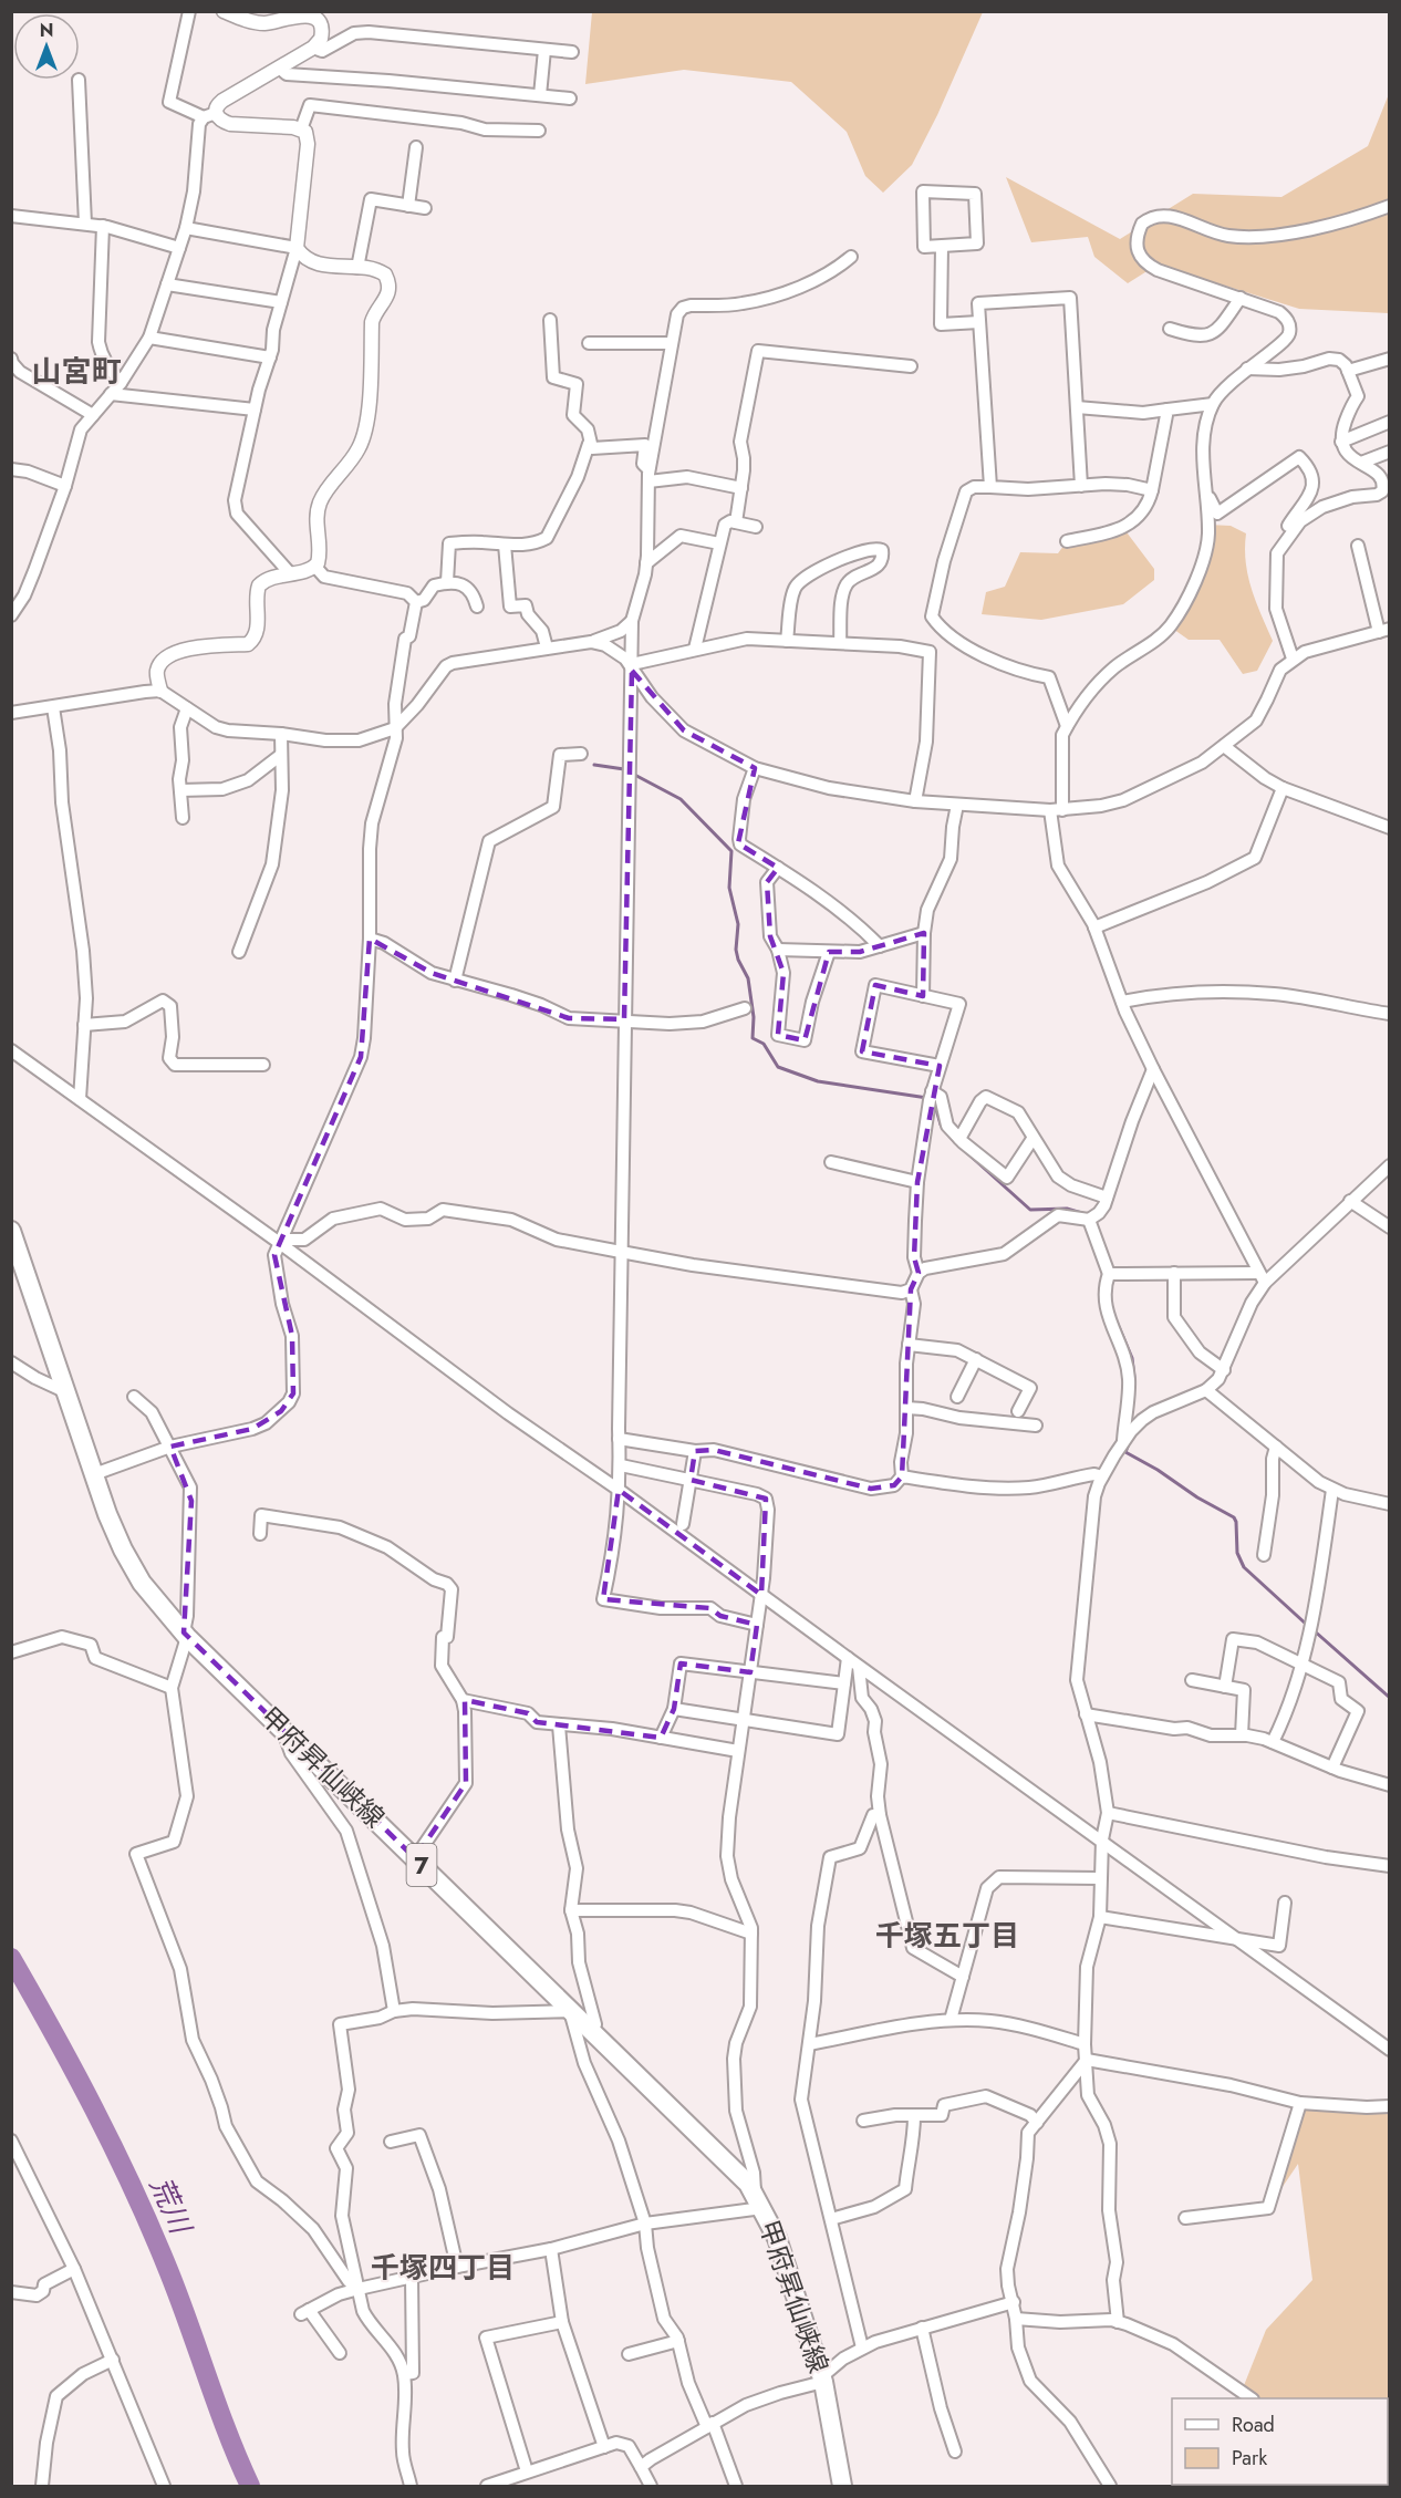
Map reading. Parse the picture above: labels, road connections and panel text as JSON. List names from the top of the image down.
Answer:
{
  "streets": {
    "main road": ["甲府昇仙峡線", "7"]
  },
  "districts": ["山宮町", "千塚五丁目", "千塚四丁目"],
  "water": ["荒川"],
  "legend": ["Road", "Park"],
  "north": "top"
}
